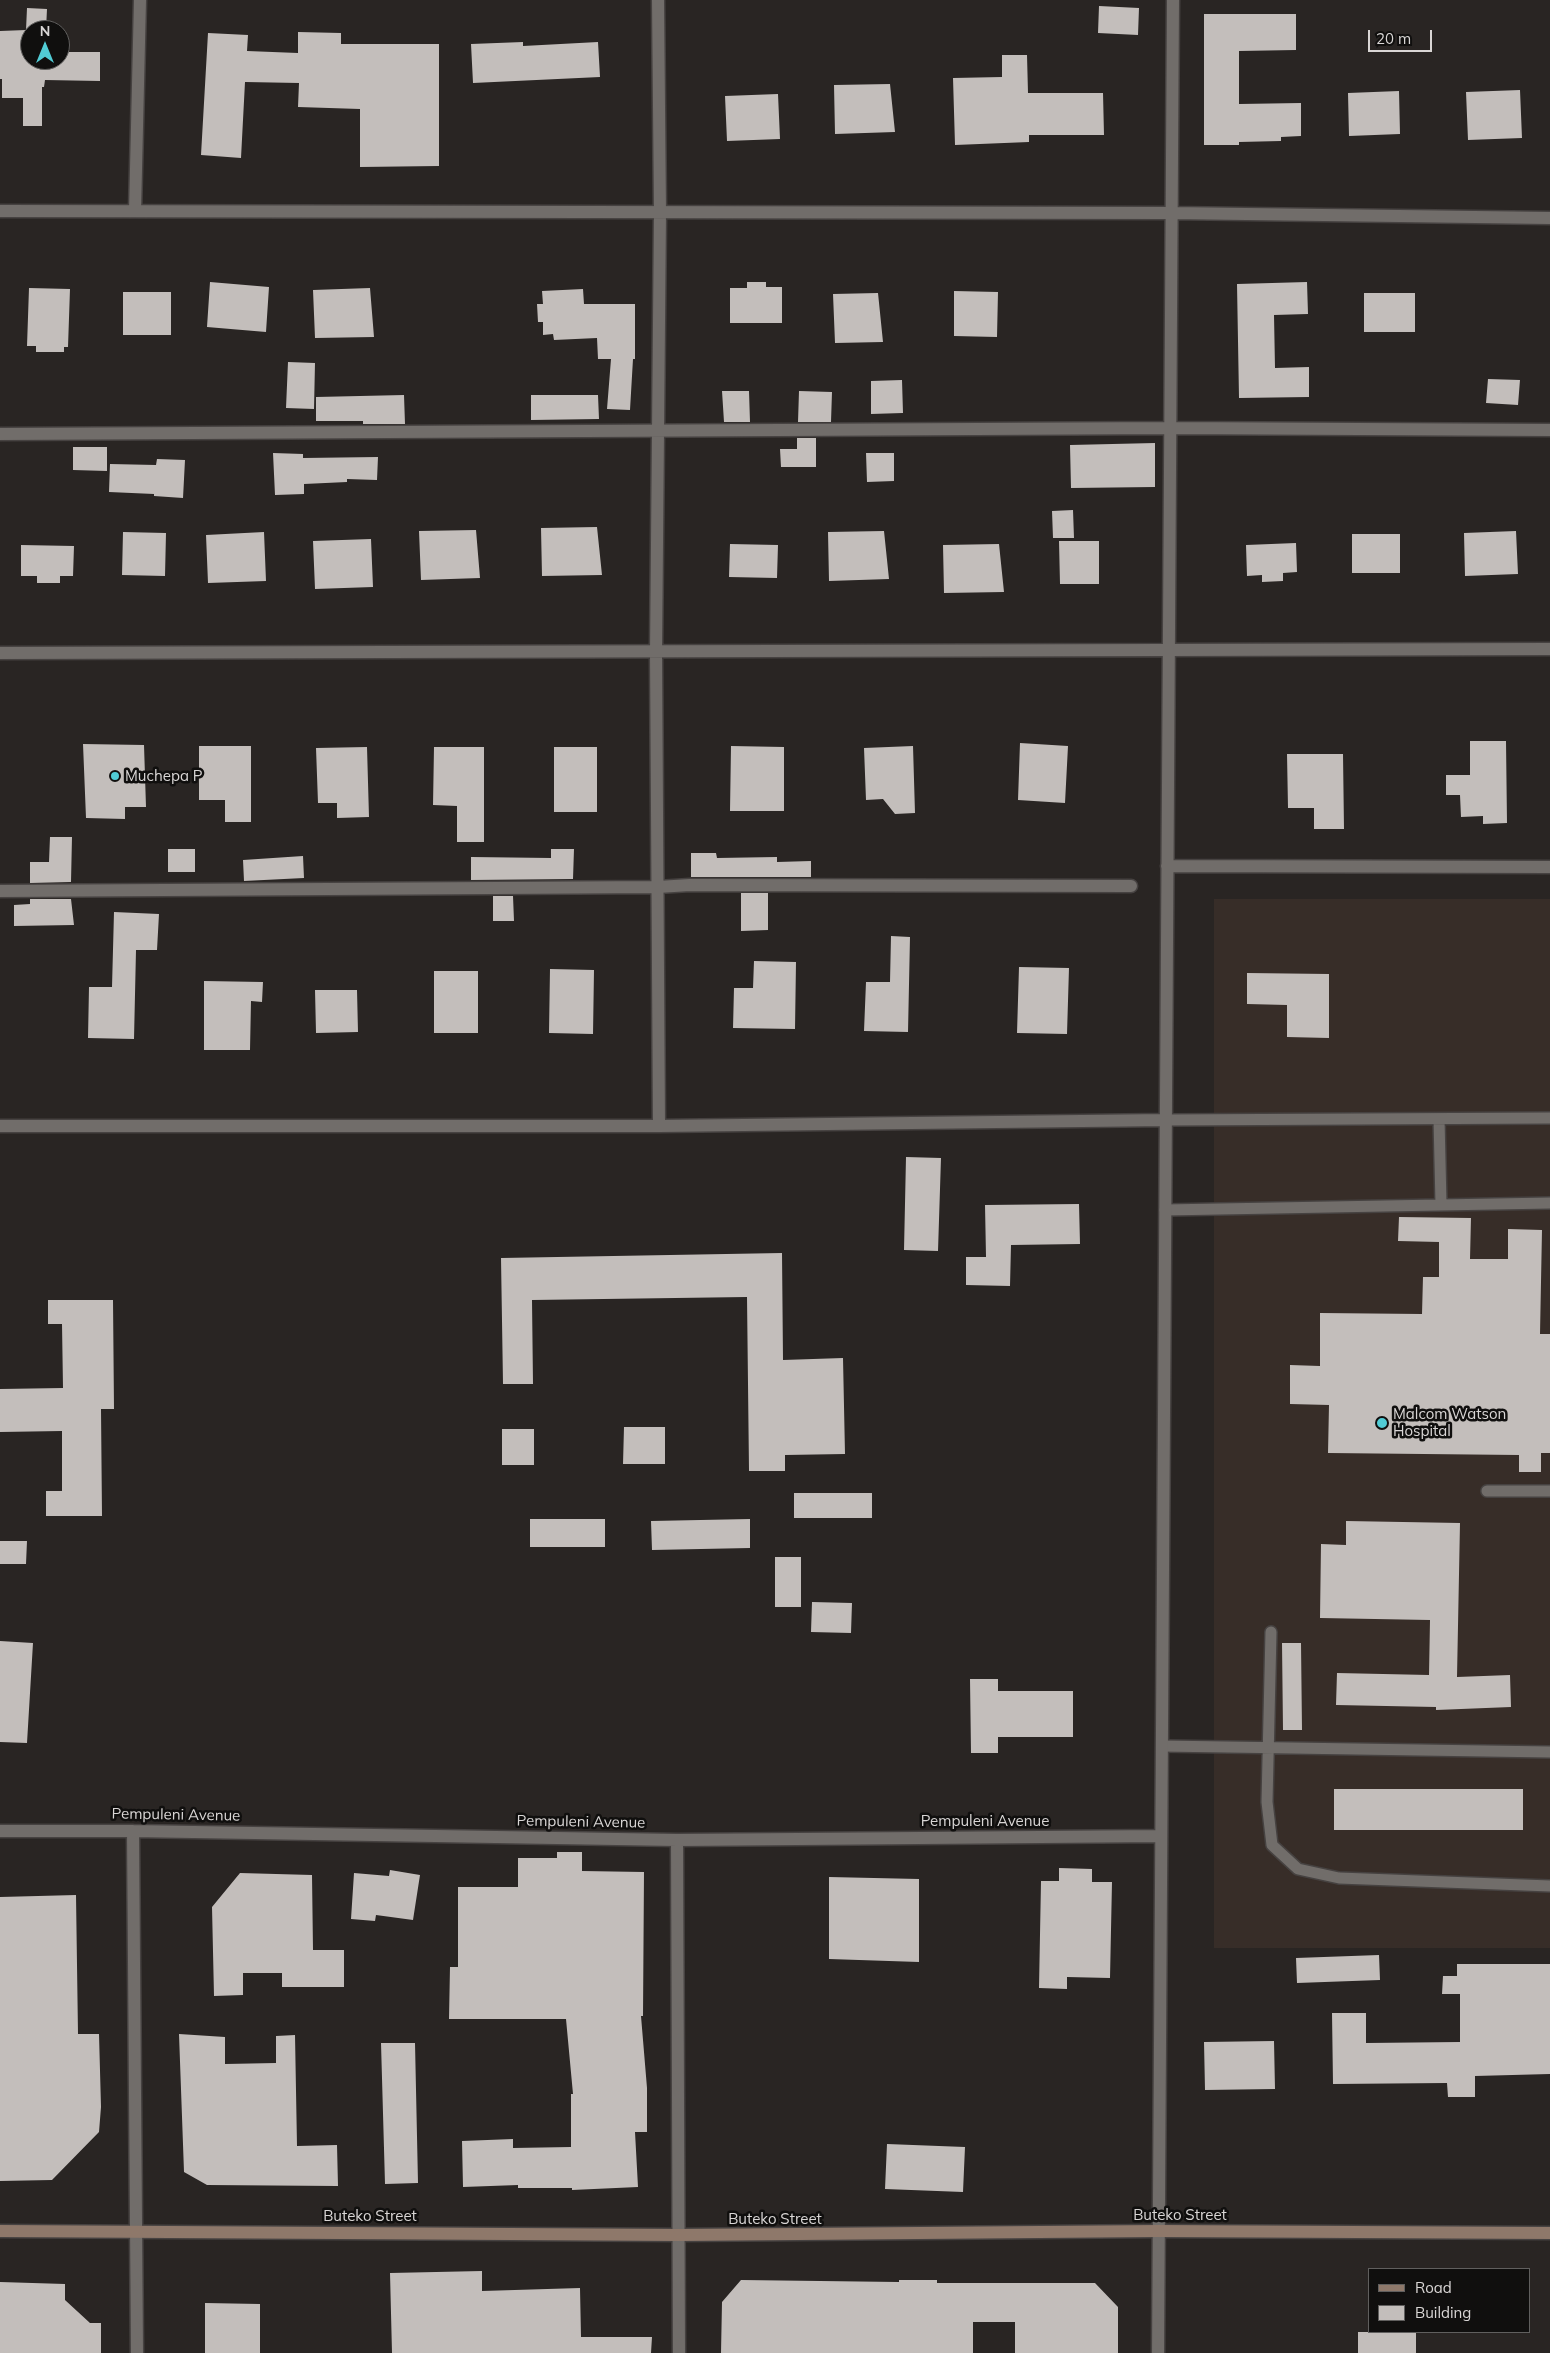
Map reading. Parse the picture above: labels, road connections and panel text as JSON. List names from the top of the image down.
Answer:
{
  "streets": {
    "street": ["Pempuleni Avenue", "Buteko Street"]
  },
  "places": ["Muchepa P", "Malcom Watson Hospital"],
  "legend": ["Road", "Building"],
  "scale_bar": "20 m",
  "north": "top"
}
